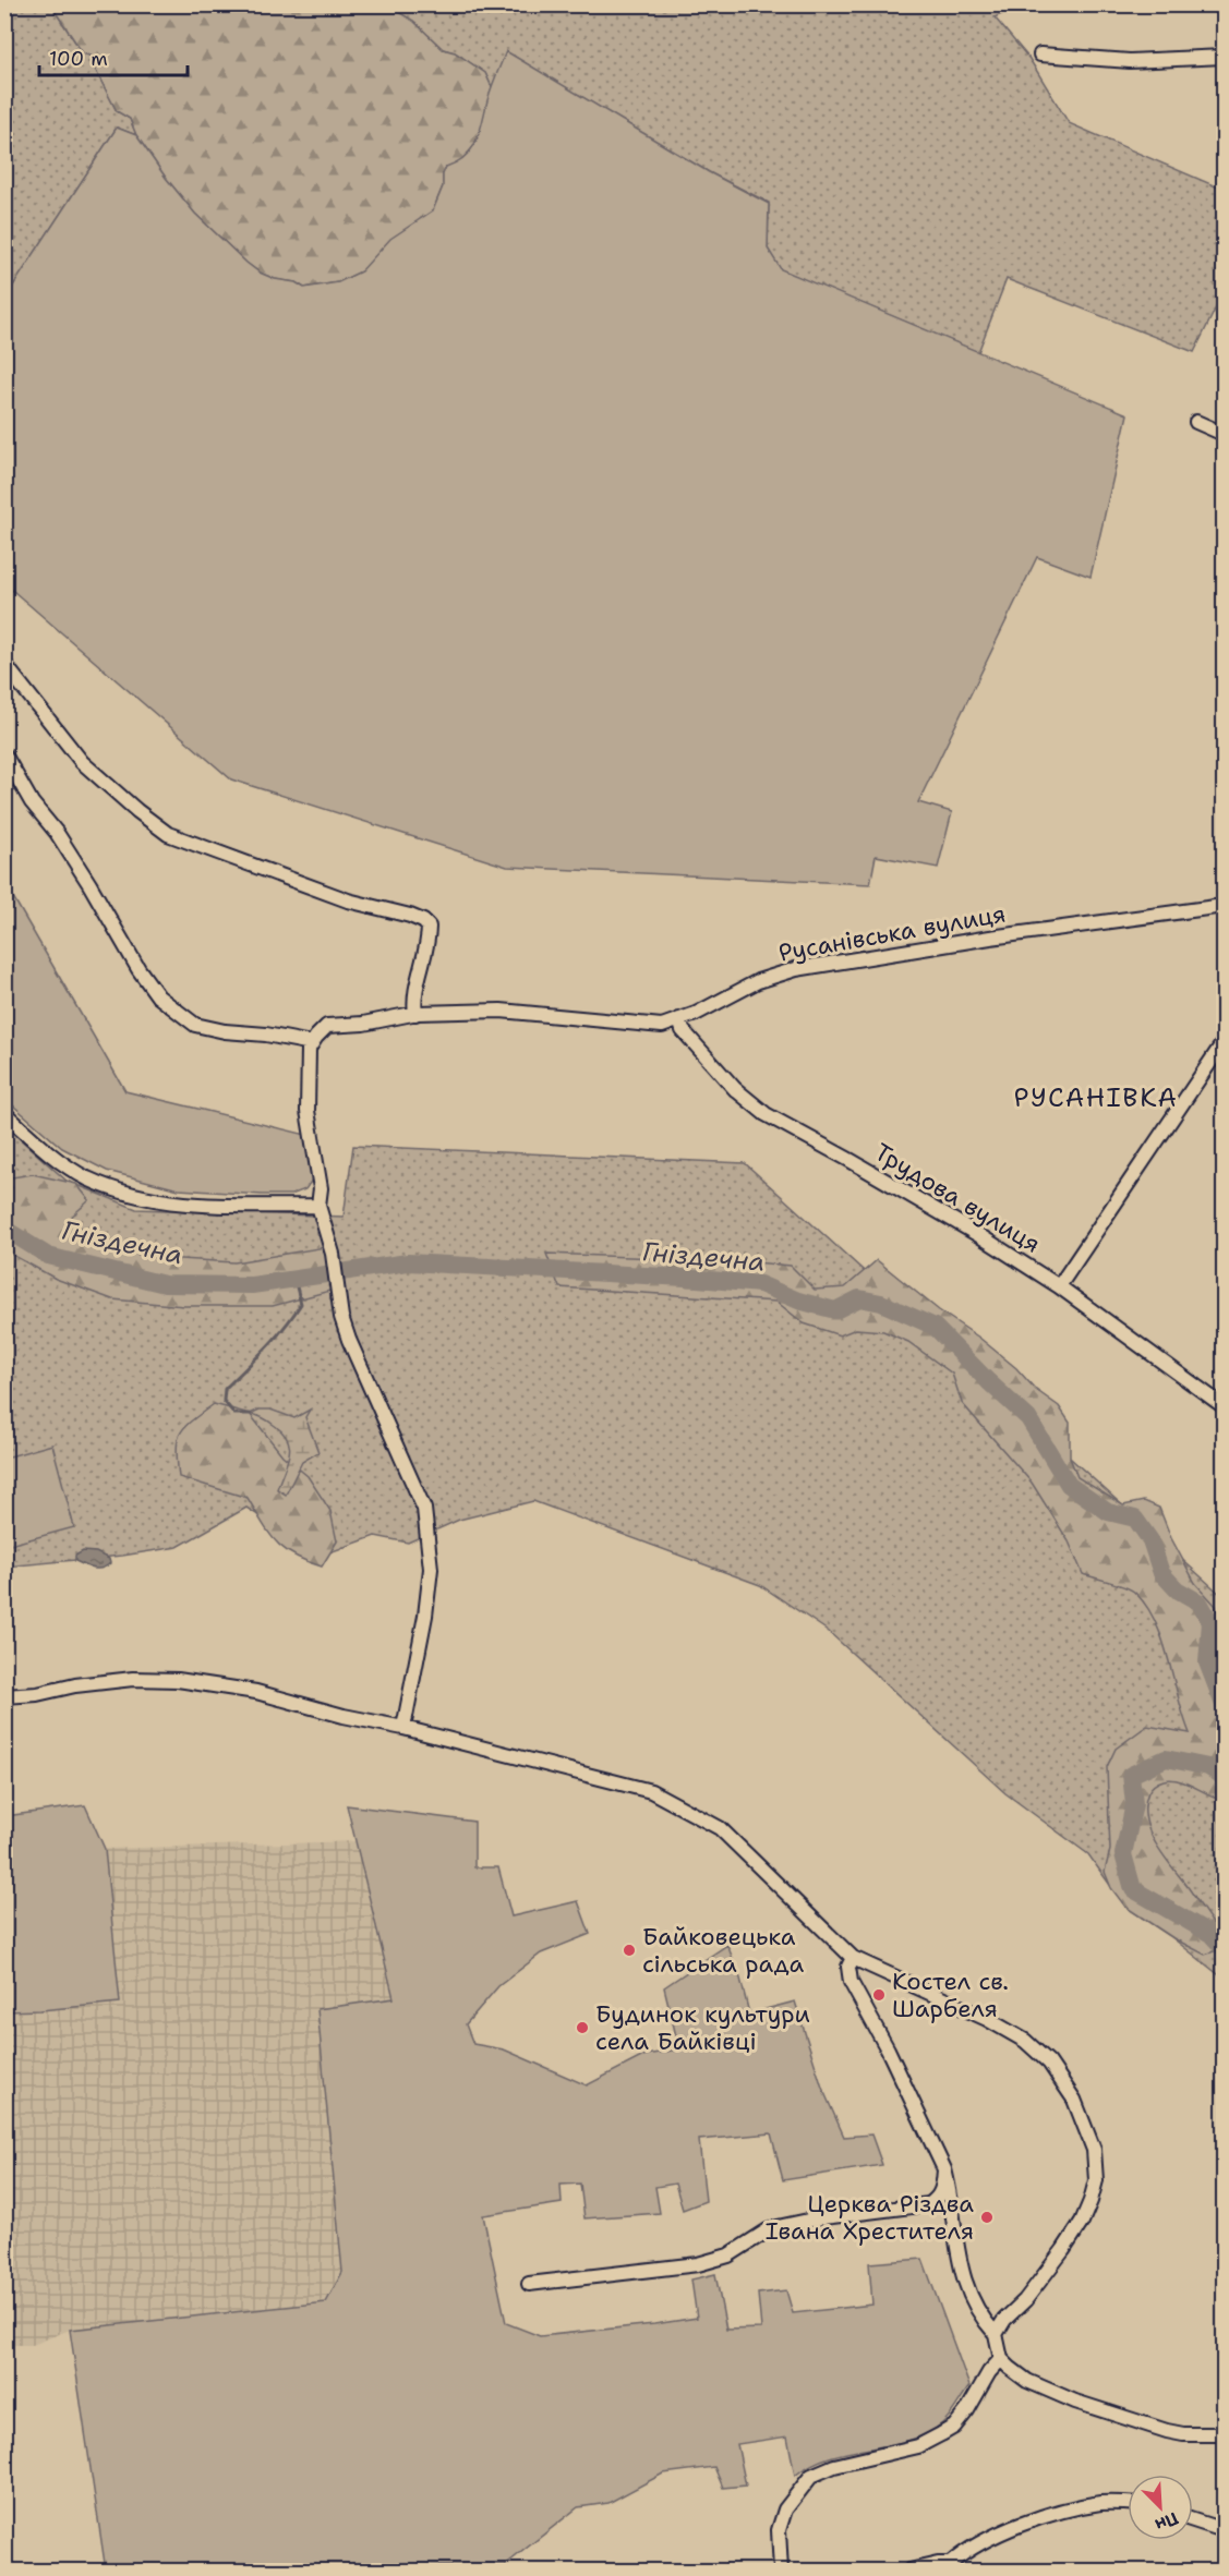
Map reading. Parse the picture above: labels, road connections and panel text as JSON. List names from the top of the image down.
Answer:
{
  "streets": {
    "street": ["Русанівська вулиця", "Трудова вулиця"]
  },
  "crossings": [
    ["Русанівська вулиця", "Трудова вулиця"]
  ],
  "districts": ["РУСАНІВКА"],
  "water": ["Гніздечна"],
  "places": [
    "Байковецька сільська рада",
    "Костел св. Шарбеля",
    "Будинок культури села Байківці",
    "Церква Різдва Івана Хрестителя"
  ],
  "scale_bar": "100 m",
  "north": "bottom right"
}
